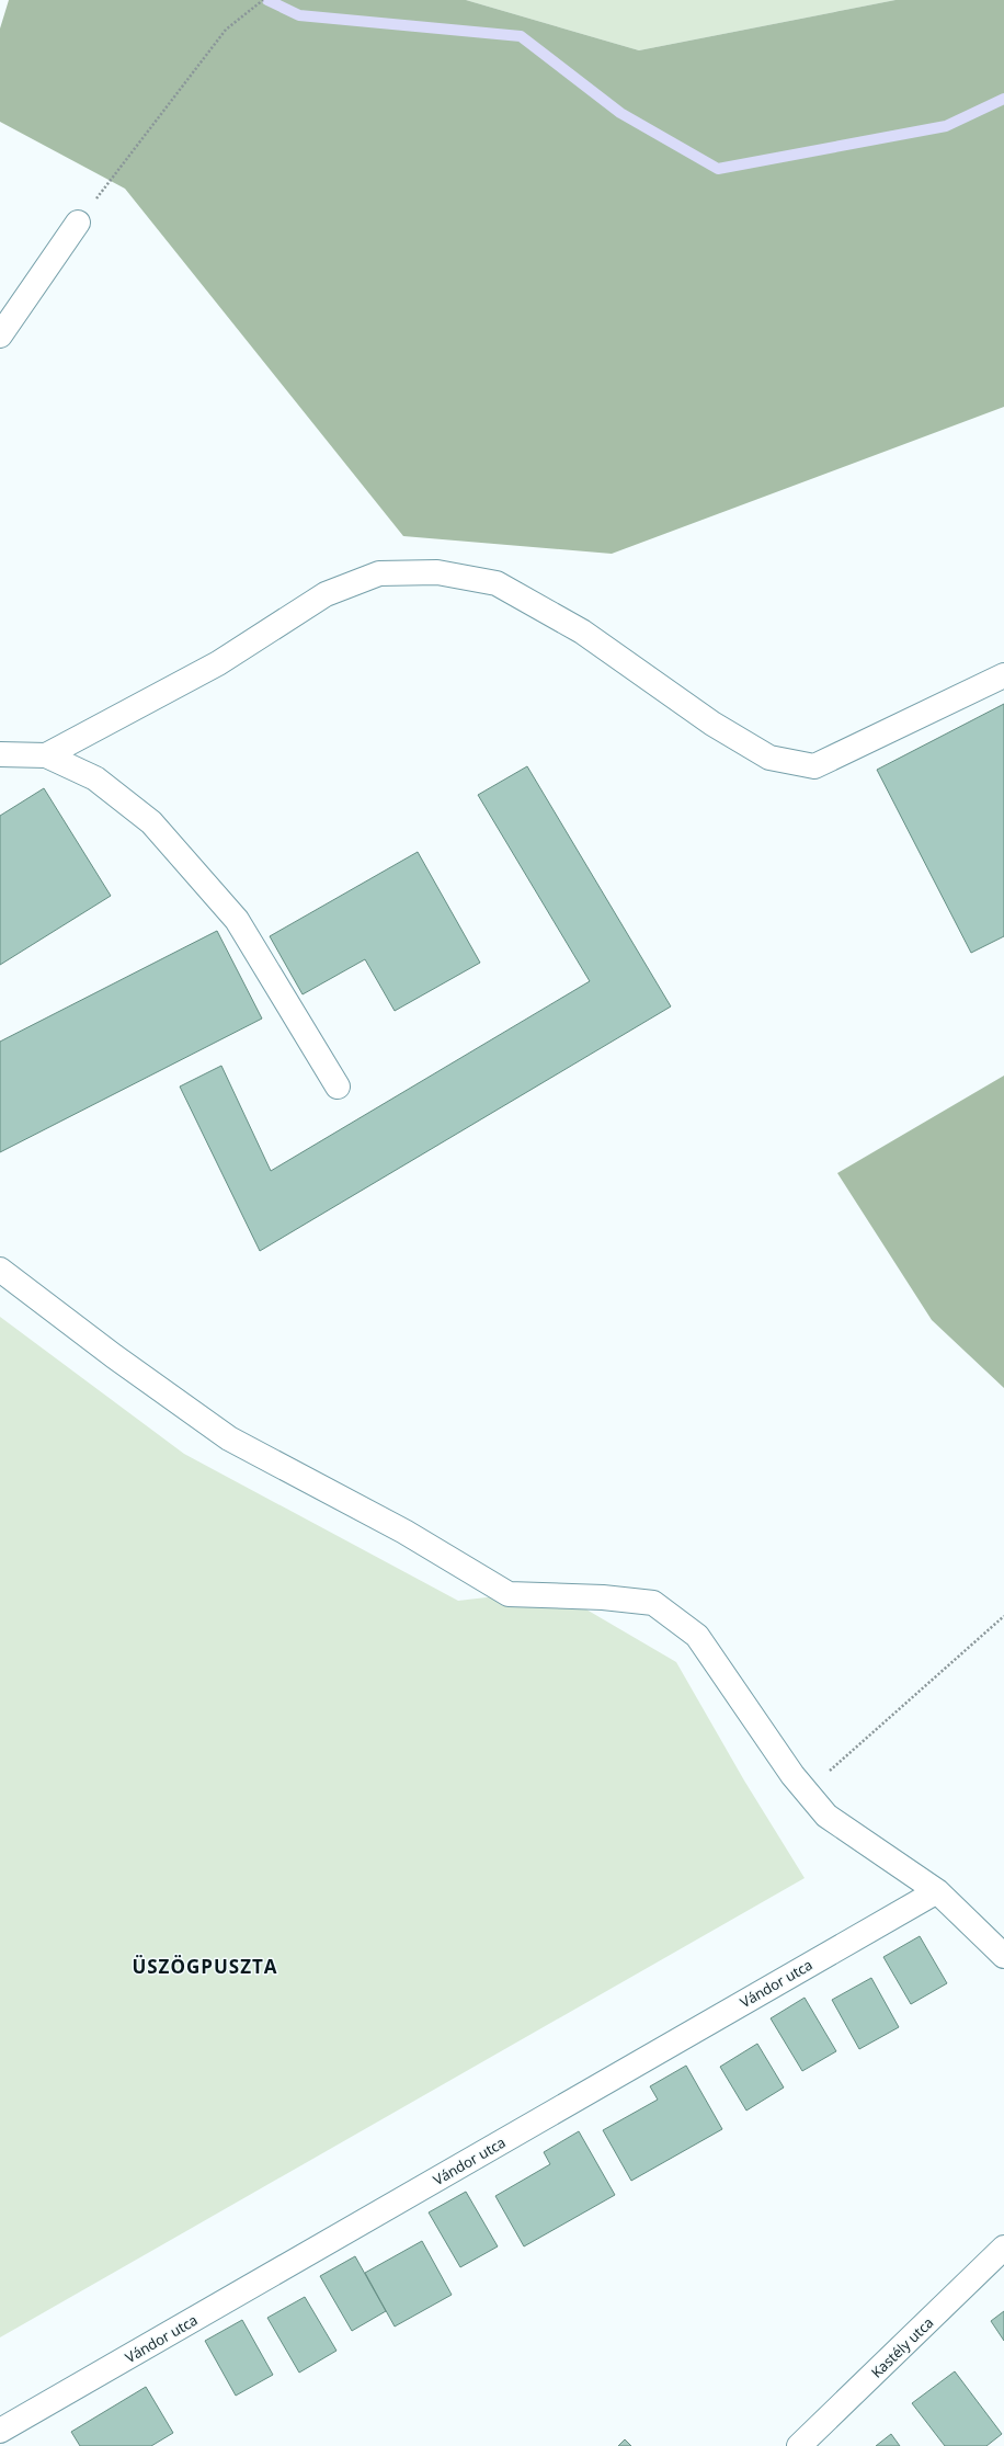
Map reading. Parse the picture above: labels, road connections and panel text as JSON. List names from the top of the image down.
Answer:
{
  "streets": {
    "street": ["Vándor utca", "Kastély utca"]
  },
  "districts": ["ÜSZÖGPUSZTA"]
}
